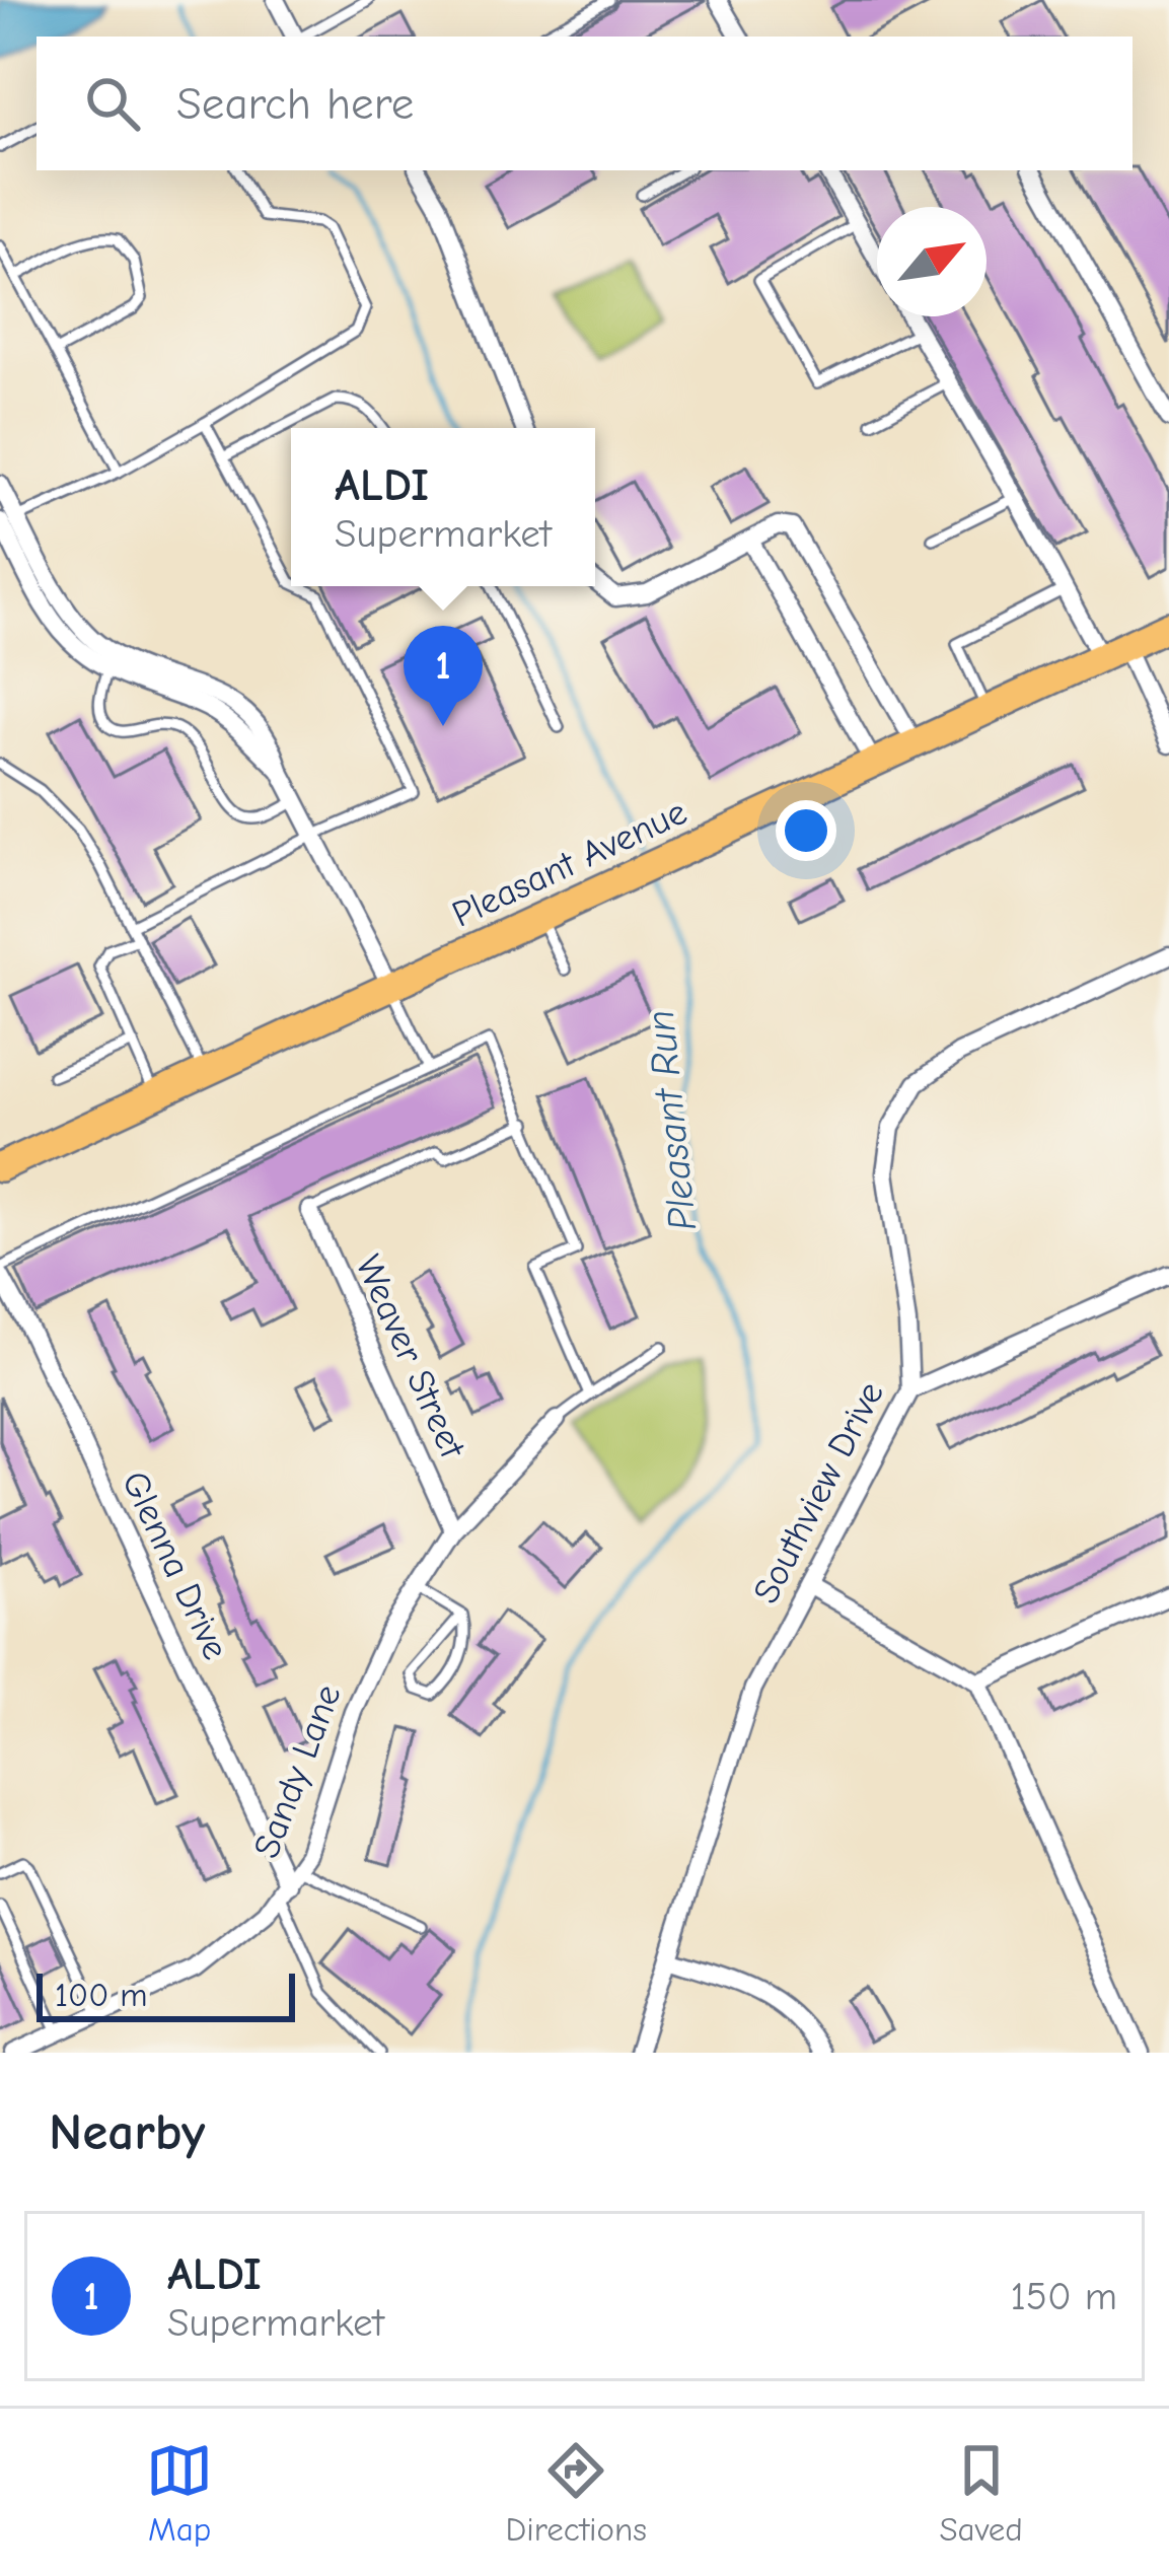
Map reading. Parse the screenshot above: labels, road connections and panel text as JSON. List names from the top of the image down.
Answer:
{
  "streets": {
    "main road": ["Pleasant Avenue"],
    "street": [
      "Weaver Street",
      "Southview Drive",
      "Glenna Drive",
      "Sandy Lane"
    ]
  },
  "crossings": [
    ["Weaver Street", "Sandy Lane"],
    ["Glenna Drive", "Sandy Lane"]
  ],
  "water": ["Pleasant Run"],
  "scale_bar": "100 m",
  "north": "top right",
  "page": {
    "search": "Search here",
    "popup": ["ALDI", "Supermarket"],
    "pins": "1",
    "scale": "100 m",
    "heading": "Nearby",
    "list": [
      {
        "mark": "1",
        "name": "ALDI",
        "note": "Supermarket",
        "value": "150 m"
      }
    ],
    "nav": ["Map", "Directions", "Saved"]
  }
}
